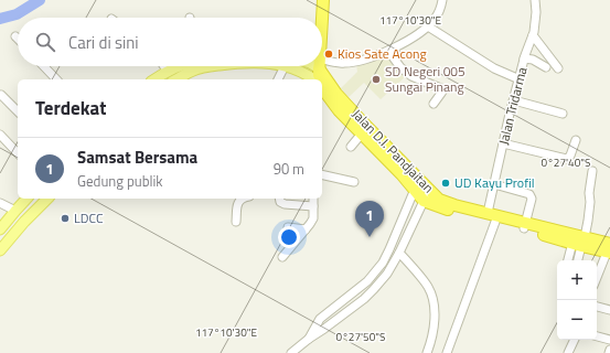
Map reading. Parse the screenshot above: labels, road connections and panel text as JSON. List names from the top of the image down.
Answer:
{
  "streets": {
    "highway": ["Jalan D.I. Pandjaitan"],
    "street": ["Jalan Tridarma"]
  },
  "crossings": [
    ["Jalan Tridarma", "Jalan D.I. Pandjaitan"]
  ],
  "places": [
    "Kios Sate Acong",
    "SD Negeri 005 Sungai Pinang",
    "UD Kayu Profil",
    "LDCC"
  ],
  "page": {
    "search": "Cari di sini",
    "heading": "Terdekat",
    "list": [
      {
        "mark": "1",
        "name": "Samsat Bersama",
        "note": "Gedung publik",
        "value": "90 m"
      }
    ],
    "pins": "1",
    "map_buttons": ["+", "−"]
  },
  "coordinates": ["117°10'30\"E", "0°27'40\"S", "0°27'50\"S"]
}
